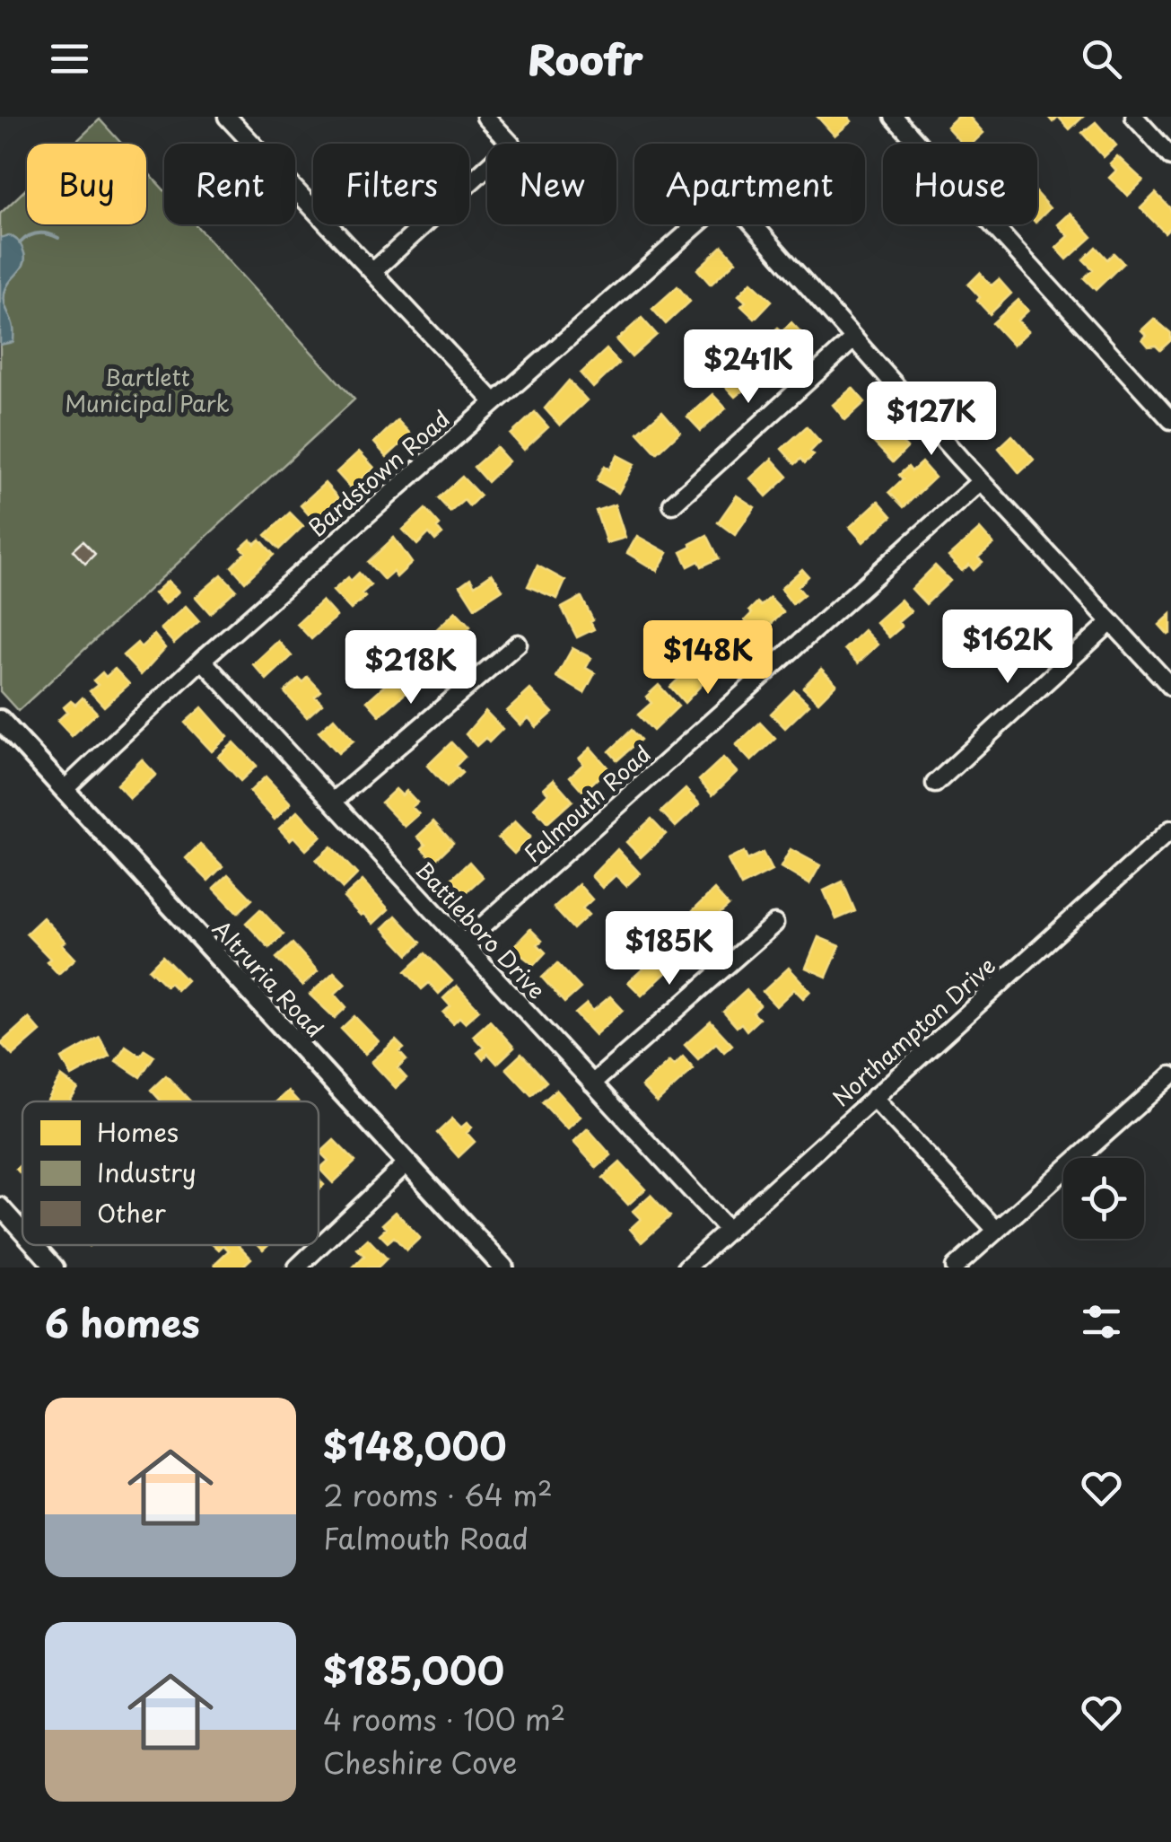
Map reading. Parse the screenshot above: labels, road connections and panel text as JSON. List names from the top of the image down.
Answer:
{
  "streets": {
    "street": [
      "Bardstown Road",
      "Falmouth Road",
      "Battleboro Drive",
      "Altruria Road",
      "Northampton Drive"
    ]
  },
  "crossings": [
    ["Bardstown Road", "Battleboro Drive"],
    ["Bardstown Road", "Altruria Road"],
    ["Falmouth Road", "Battleboro Drive"],
    ["Battleboro Drive", "Northampton Drive"]
  ],
  "parks": ["Bartlett Municipal Park"],
  "legend": ["Homes", "Industry", "Other"],
  "page": {
    "header": "Roofr",
    "chip": [
      "Buy",
      "Rent",
      "Filters",
      "New",
      "Apartment",
      "House"
    ],
    "price": [
      "$241K",
      "$127K",
      "$162K",
      "$148K",
      "$218K",
      "$185K"
    ],
    "heading": "6 homes",
    "list": [
      {
        "name": "$148,000",
        "note": "2 rooms · 64 m² · Falmouth Road"
      },
      {
        "name": "$185,000",
        "note": "4 rooms · 100 m² · Cheshire Cove"
      }
    ]
  }
}
